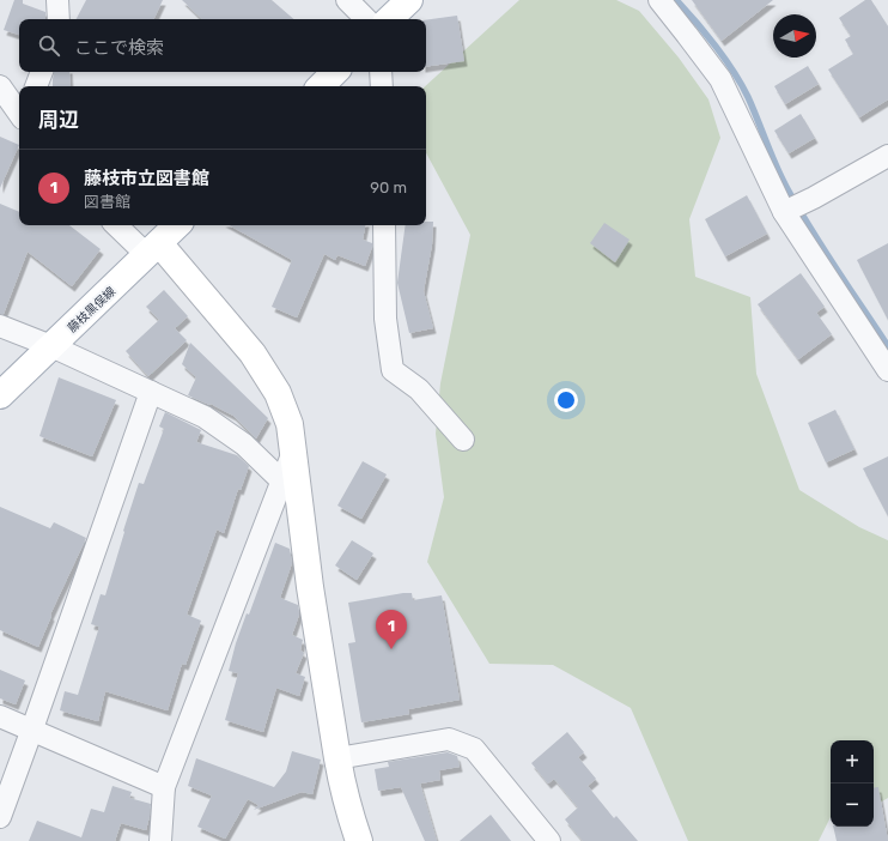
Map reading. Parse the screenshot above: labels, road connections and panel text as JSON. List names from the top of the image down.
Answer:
{
  "streets": {
    "street": ["藤枝黒俣線"]
  },
  "north": "right",
  "page": {
    "search": "ここで検索",
    "heading": "周辺",
    "list": [
      {
        "mark": "1",
        "name": "藤枝市立図書館",
        "note": "図書館",
        "value": "90 m"
      }
    ],
    "pins": "1",
    "map_buttons": ["+", "−"]
  }
}
